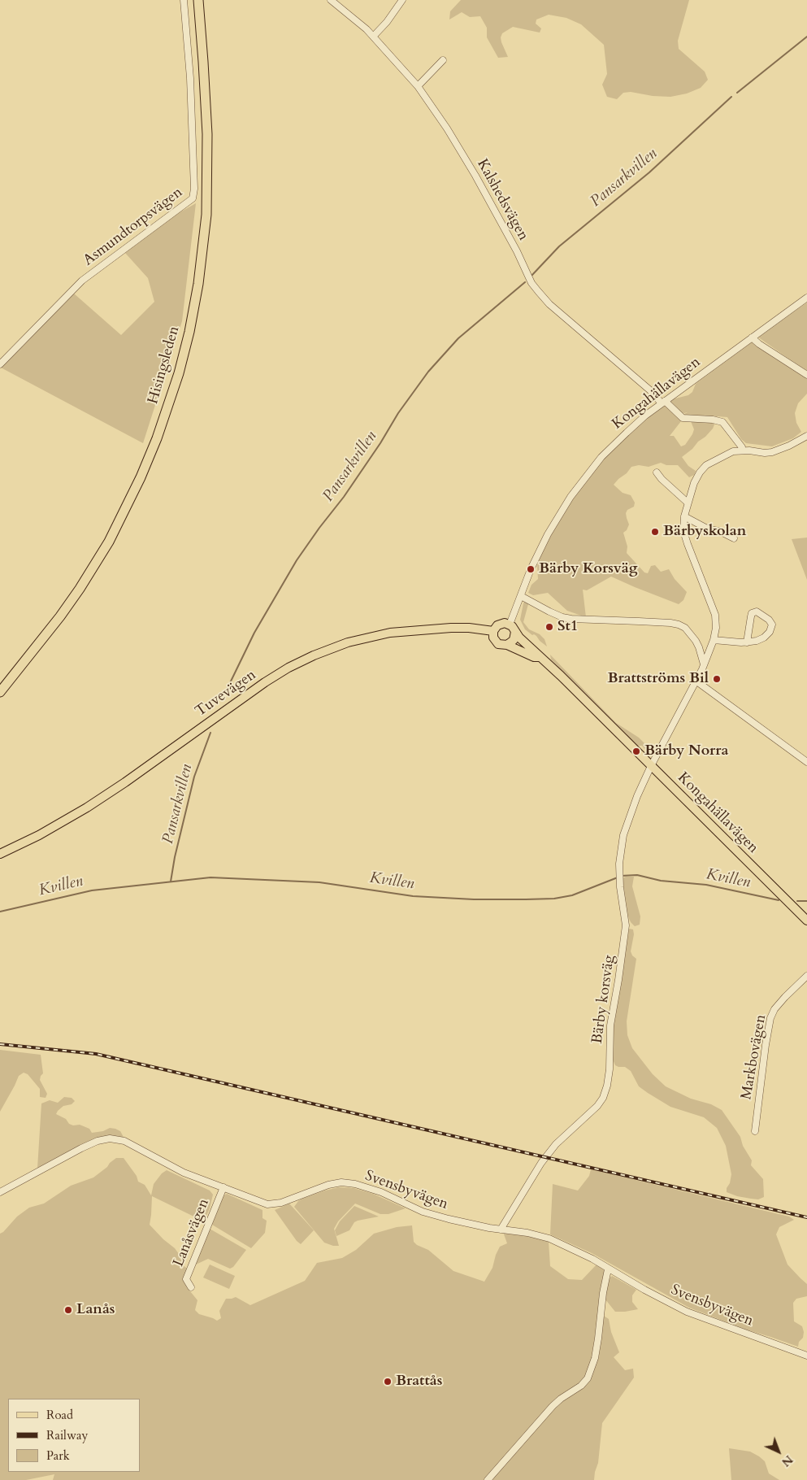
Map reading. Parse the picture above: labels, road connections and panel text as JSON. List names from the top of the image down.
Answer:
{
  "streets": {
    "highway": ["Hisingsleden"],
    "main road": ["Kongahällavägen", "Tuvevägen"],
    "street": [
      "Kalshedsvägen",
      "Asmundtorpsvägen",
      "Bärby korsväg",
      "Markbovägen",
      "Svensbyvägen",
      "Lanåsvägen"
    ]
  },
  "crossings": [
    ["Kalshedsvägen", "Kongahällavägen"],
    ["Kalshedsvägen", "Bärby korsväg"],
    ["Kongahällavägen", "Tuvevägen"],
    ["Kongahällavägen", "Bärby korsväg"],
    ["Bärby korsväg", "Svensbyvägen"],
    ["Svensbyvägen", "Lanåsvägen"]
  ],
  "water": ["Pansarkvillen", "Kvillen"],
  "places": [
    "Bärbyskolan",
    "Bärby Korsväg",
    "St1",
    "Brattströms Bil",
    "Bärby Norra",
    "Lanås",
    "Brattås"
  ],
  "legend": ["Road", "Railway", "Park"],
  "north": "bottom right"
}
